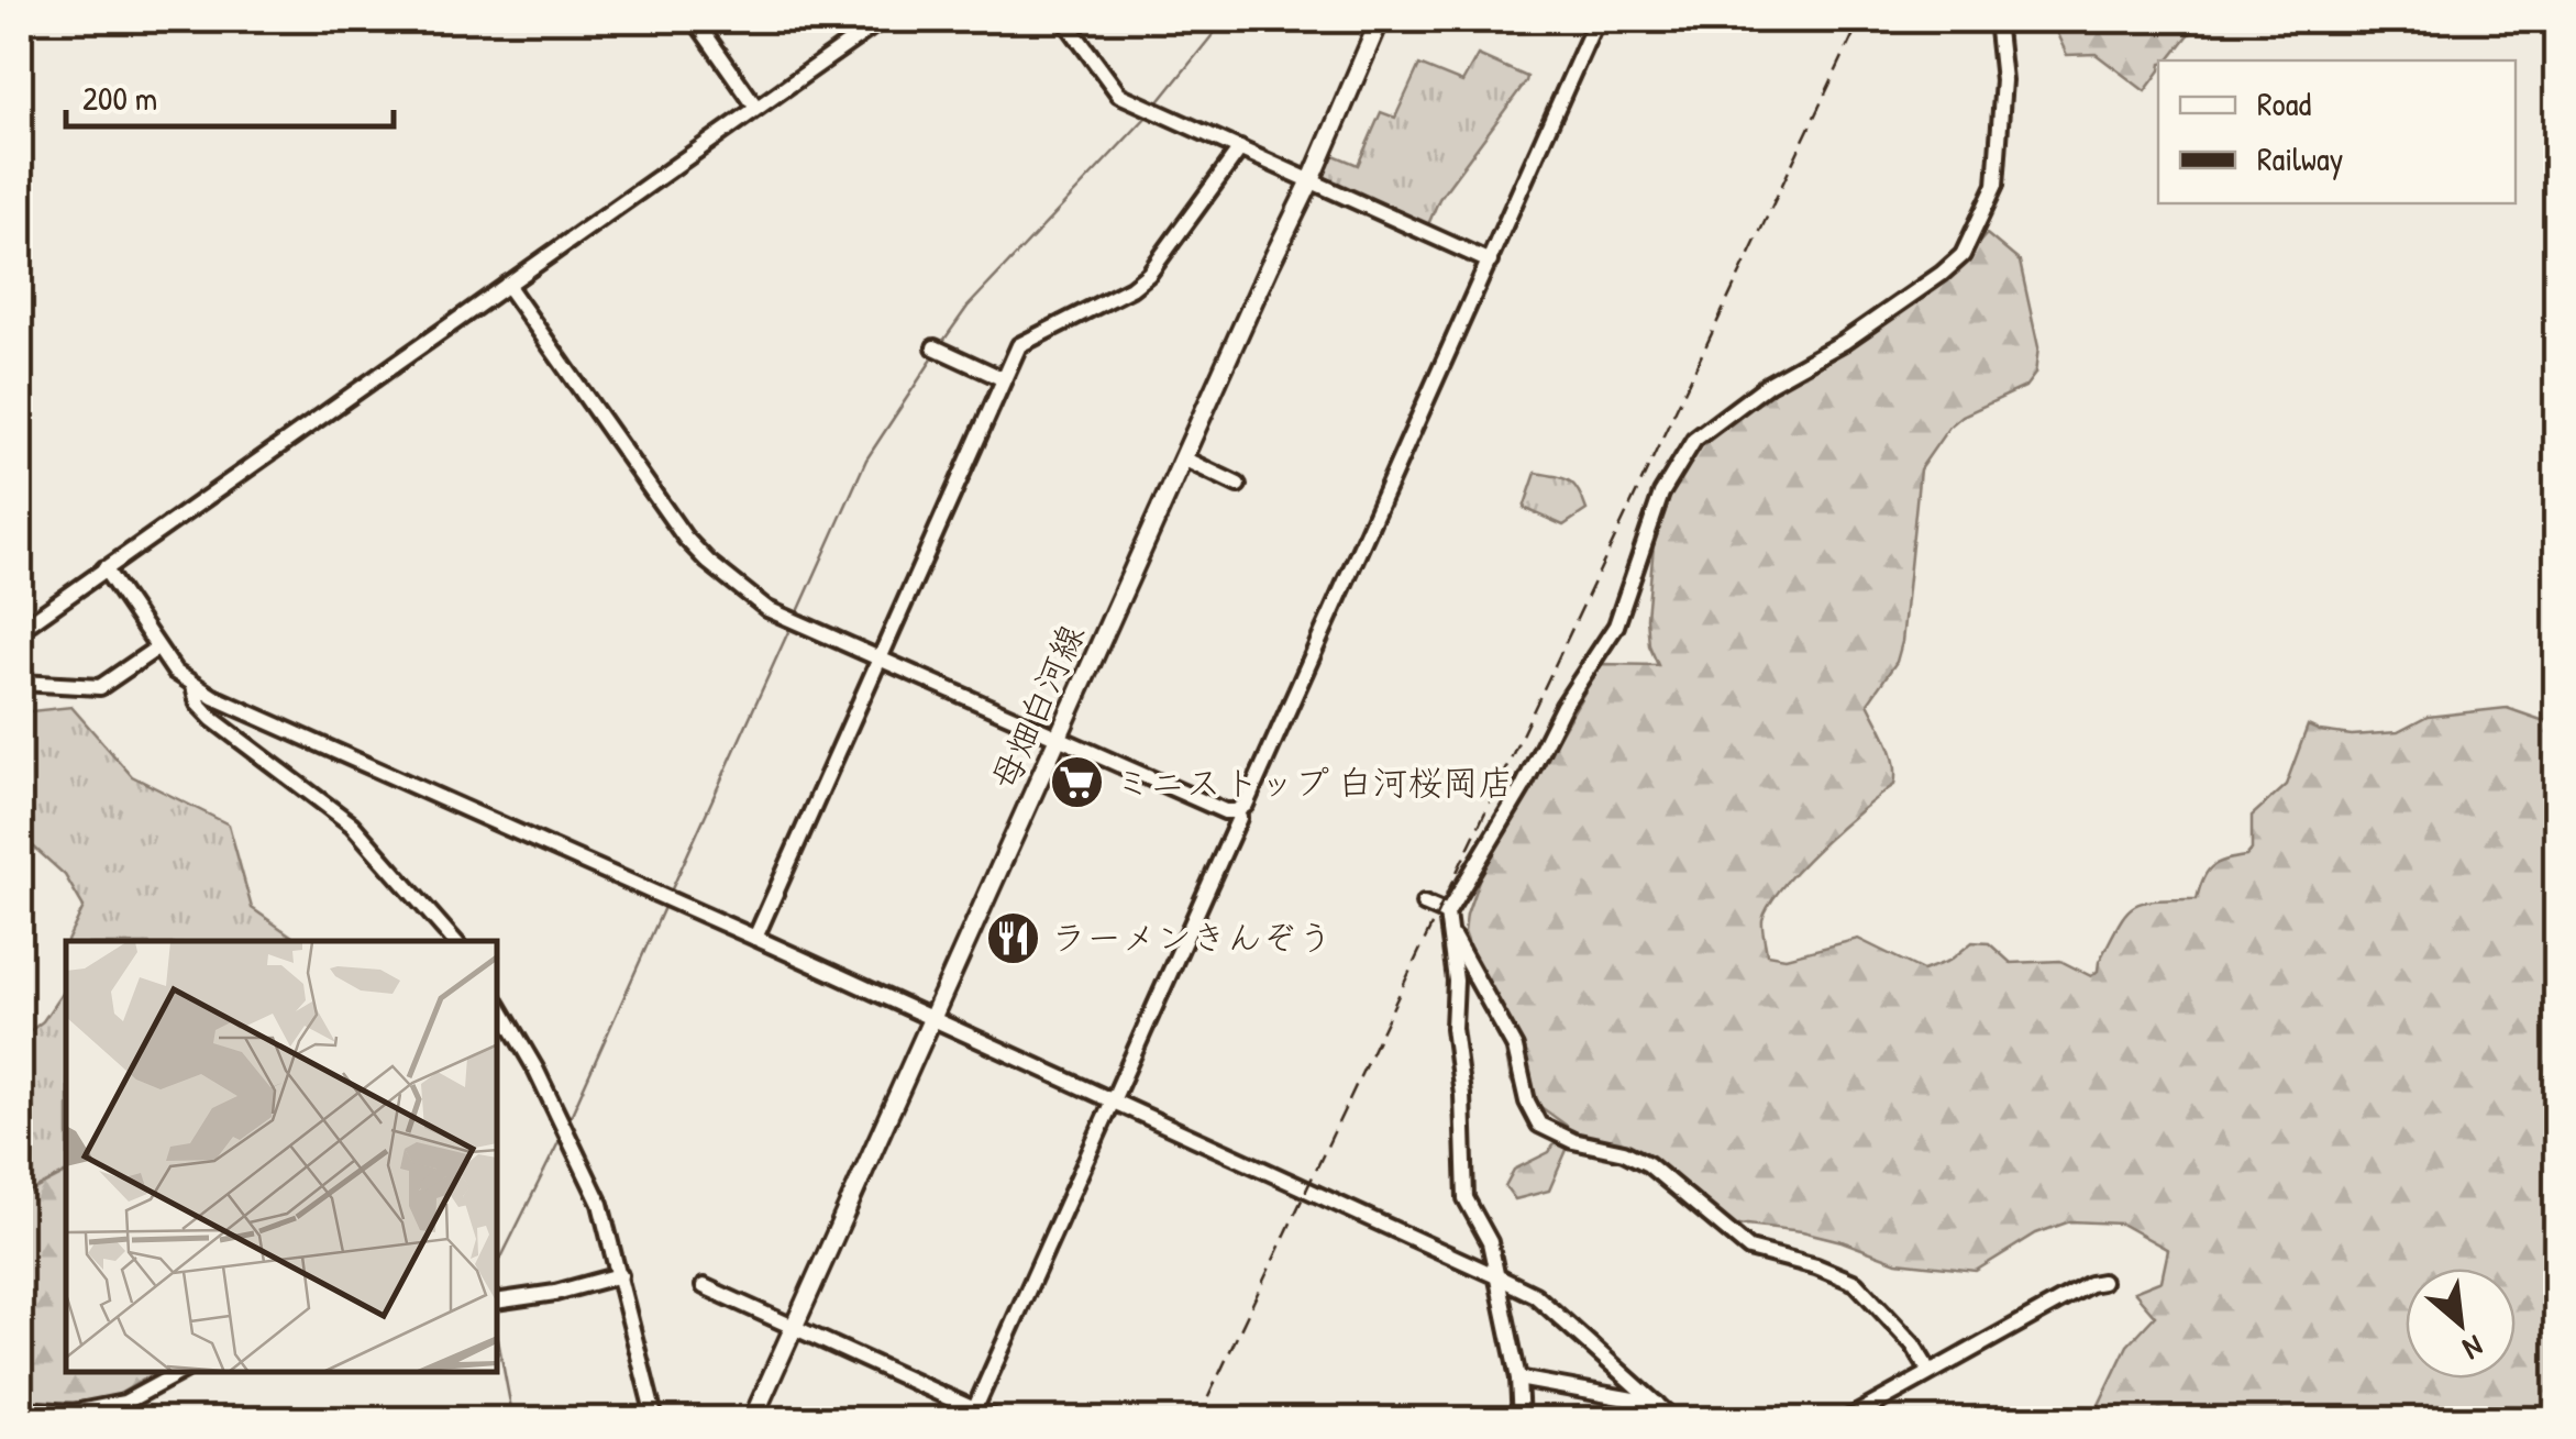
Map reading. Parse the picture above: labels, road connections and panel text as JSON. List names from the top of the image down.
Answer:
{
  "streets": {
    "main road": ["母畑白河線"]
  },
  "places": {
    "supermarket": ["ミニストップ 白河桜岡店"],
    "restaurant": ["ラーメンきんぞう"]
  },
  "legend": ["Road", "Railway"],
  "scale_bar": "200 m",
  "north": "bottom right"
}
